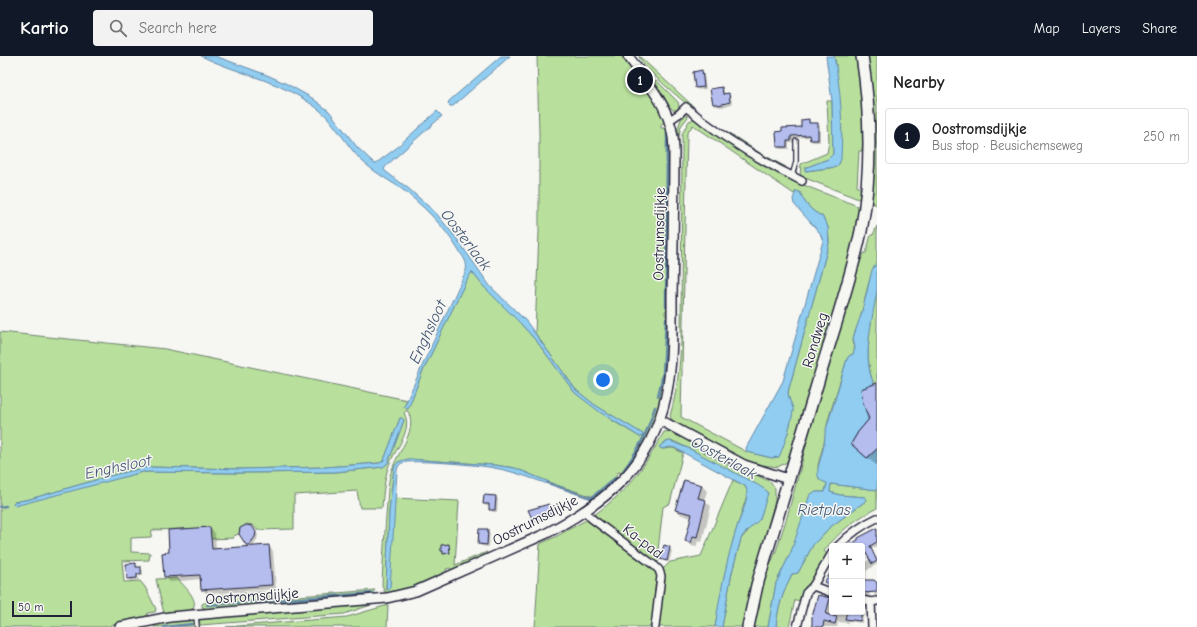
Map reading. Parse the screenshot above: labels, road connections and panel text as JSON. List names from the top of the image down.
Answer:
{
  "streets": {
    "main road": ["Rondweg"],
    "street": ["Oostrumsdijkje", "Ka-pad", "Oostromsdijkje"]
  },
  "crossings": [
    ["Oostrumsdijkje", "Ka-pad"],
    ["Oostrumsdijkje", "Oostromsdijkje"]
  ],
  "water": ["Oosterlaak", "Enghsloot", "Rietplas"],
  "scale_bar": "50 m",
  "page": {
    "header": "Kartio",
    "search": "Search here",
    "nav": ["Map", "Layers", "Share"],
    "heading": "Nearby",
    "pins": "1",
    "list": [
      {
        "mark": "1",
        "name": "Oostromsdijkje",
        "note": "Bus stop · Beusichemseweg",
        "value": "250 m"
      }
    ],
    "map_buttons": ["+", "−"],
    "scale": "50 m"
  }
}
